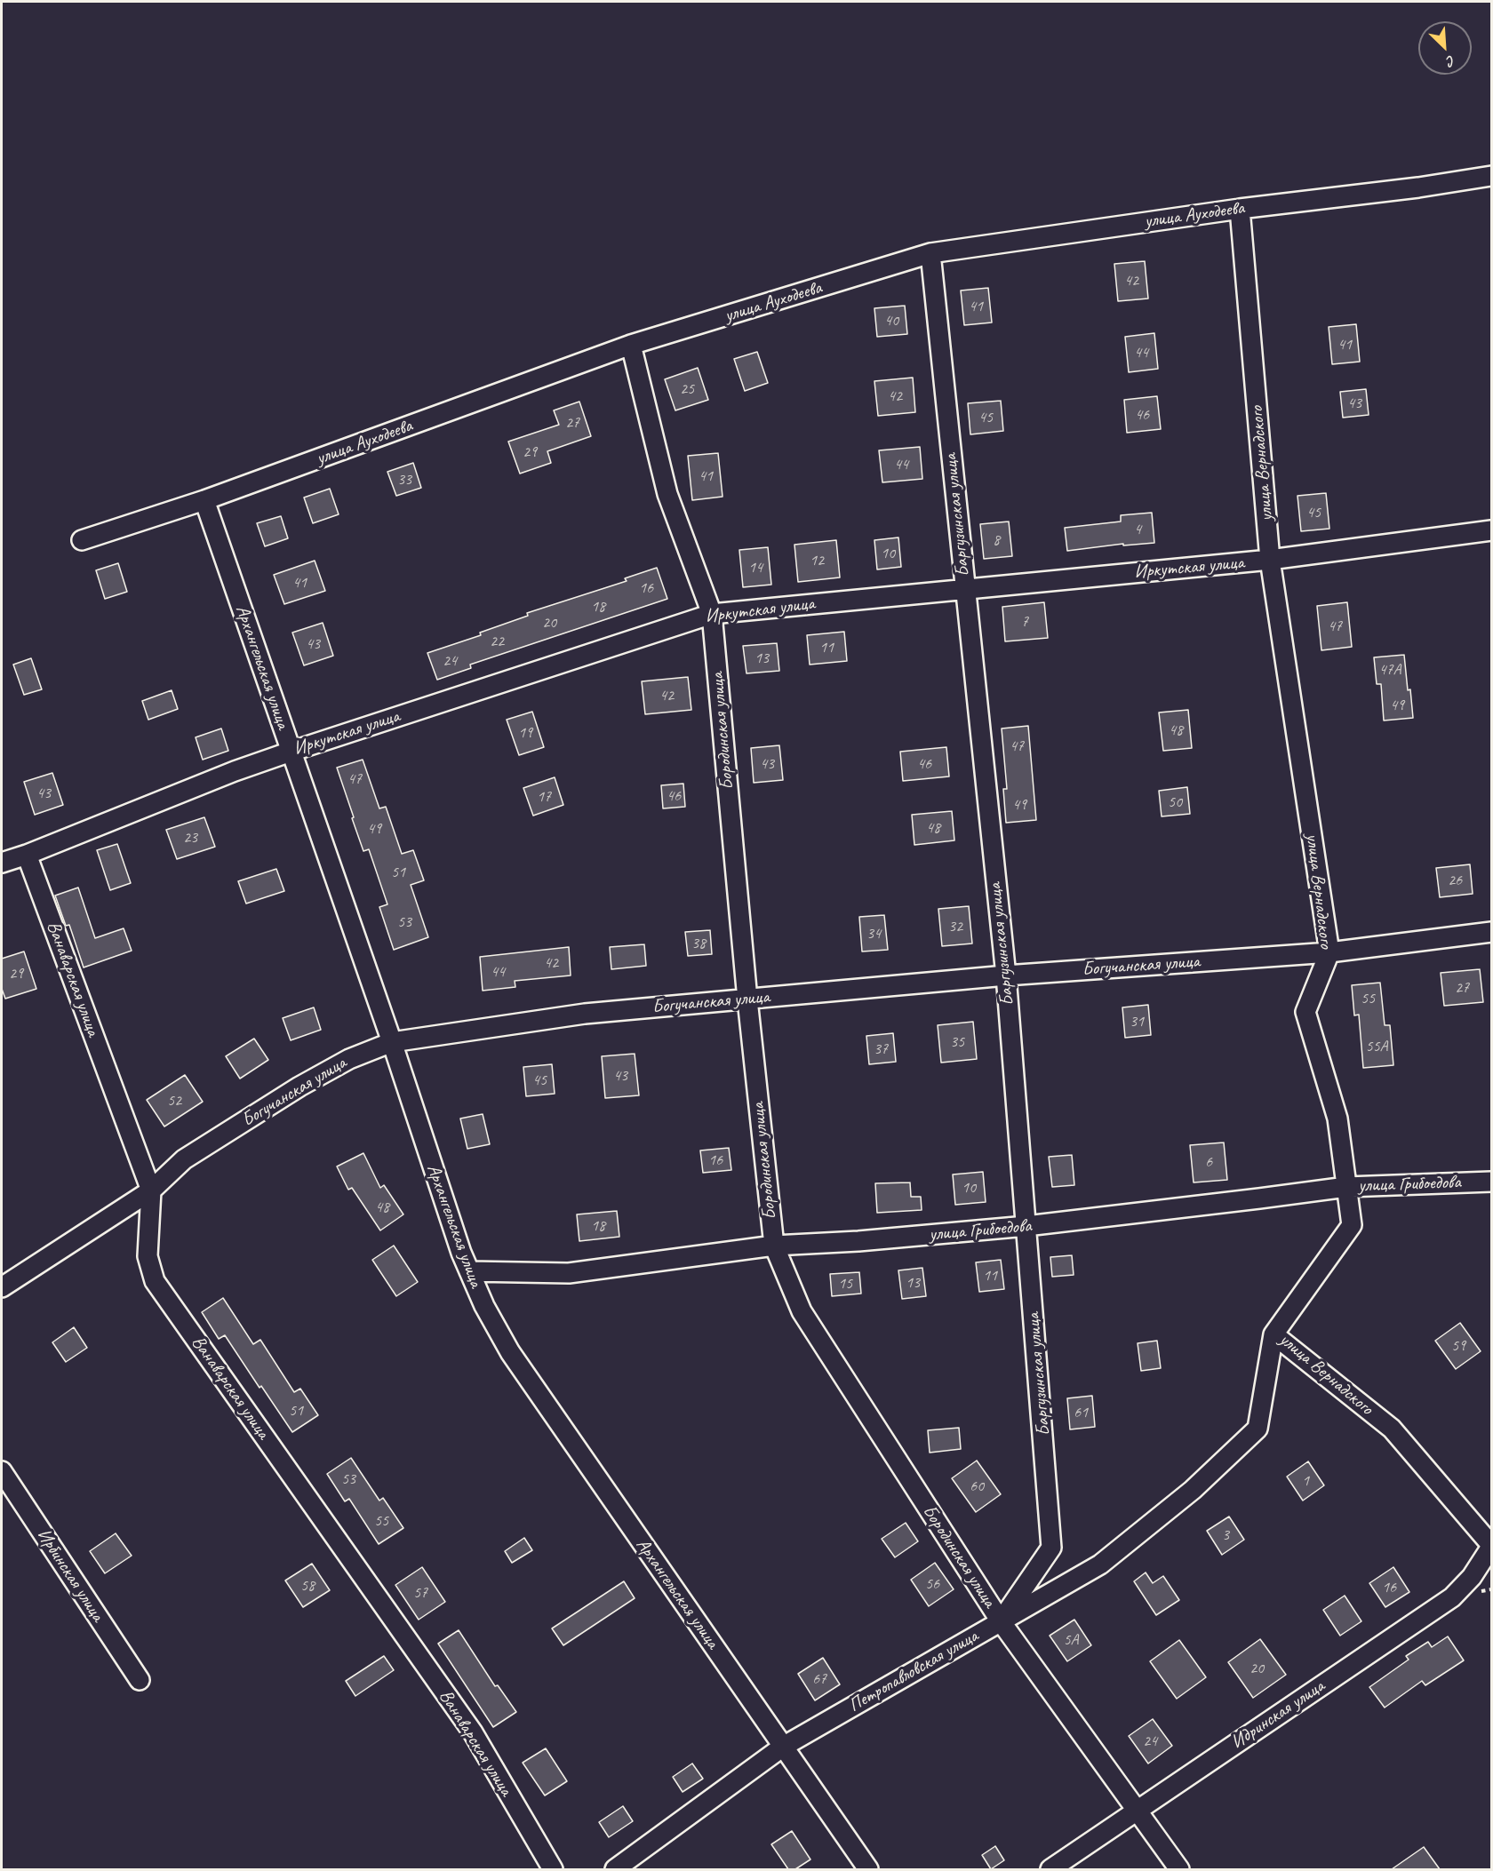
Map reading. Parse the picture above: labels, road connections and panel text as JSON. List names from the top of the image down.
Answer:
{
  "streets": {
    "street": [
      "улица Ауходеева",
      "улица Вернадского",
      "Баргузинская улица",
      "Иркутская улица",
      "Архангельская улица",
      "Бородинская улица",
      "Богучанская улица",
      "Ванаварская улица",
      "улица Грибоедова",
      "Ирбинская улица",
      "Петропавловская улица",
      "Идринская улица"
    ]
  },
  "crossings": [
    ["улица Ауходеева", "улица Вернадского"],
    ["улица Ауходеева", "Баргузинская улица"],
    ["улица Ауходеева", "Архангельская улица"],
    ["улица Ауходеева", "Бородинская улица"],
    ["улица Вернадского", "Иркутская улица"],
    ["улица Вернадского", "Богучанская улица"],
    ["улица Вернадского", "улица Грибоедова"],
    ["улица Вернадского", "Петропавловская улица"],
    ["улица Вернадского", "Идринская улица"],
    ["Баргузинская улица", "Иркутская улица"],
    ["Баргузинская улица", "Бородинская улица"],
    ["Баргузинская улица", "Богучанская улица"],
    ["Баргузинская улица", "улица Грибоедова"],
    ["Баргузинская улица", "Петропавловская улица"],
    ["Иркутская улица", "Архангельская улица"],
    ["Иркутская улица", "Бородинская улица"],
    ["Иркутская улица", "Ванаварская улица"],
    ["Архангельская улица", "Богучанская улица"],
    ["Архангельская улица", "улица Грибоедова"],
    ["Архангельская улица", "Петропавловская улица"],
    ["Бородинская улица", "Богучанская улица"],
    ["Бородинская улица", "улица Грибоедова"],
    ["Бородинская улица", "Петропавловская улица"],
    ["Бородинская улица", "Идринская улица"],
    ["Богучанская улица", "Ванаварская улица"]
  ],
  "house_numbers": [
    "42",
    "41",
    "40",
    "41",
    "44",
    "25",
    "42",
    "43",
    "46",
    "45",
    "27",
    "29",
    "44",
    "41",
    "33",
    "45",
    "4",
    "8",
    "10",
    "12",
    "14",
    "41",
    "16",
    "18",
    "7",
    "20",
    "47",
    "22",
    "43",
    "11",
    "13",
    "24",
    "47А",
    "42",
    "49",
    "48",
    "19",
    "47",
    "43",
    "46",
    "47",
    "43",
    "46",
    "17",
    "50",
    "49",
    "48",
    "49",
    "23",
    "51",
    "26",
    "53",
    "32",
    "34",
    "38",
    "42",
    "44",
    "29",
    "27",
    "55",
    "31",
    "35",
    "55А",
    "37",
    "43",
    "45",
    "52",
    "16",
    "6",
    "10",
    "48",
    "18",
    "11",
    "13",
    "15",
    "59",
    "51",
    "61",
    "53",
    "1",
    "60",
    "55",
    "3",
    "56",
    "58",
    "16",
    "57",
    "5А",
    "20",
    "67",
    "24"
  ],
  "north": "bottom right"
}
